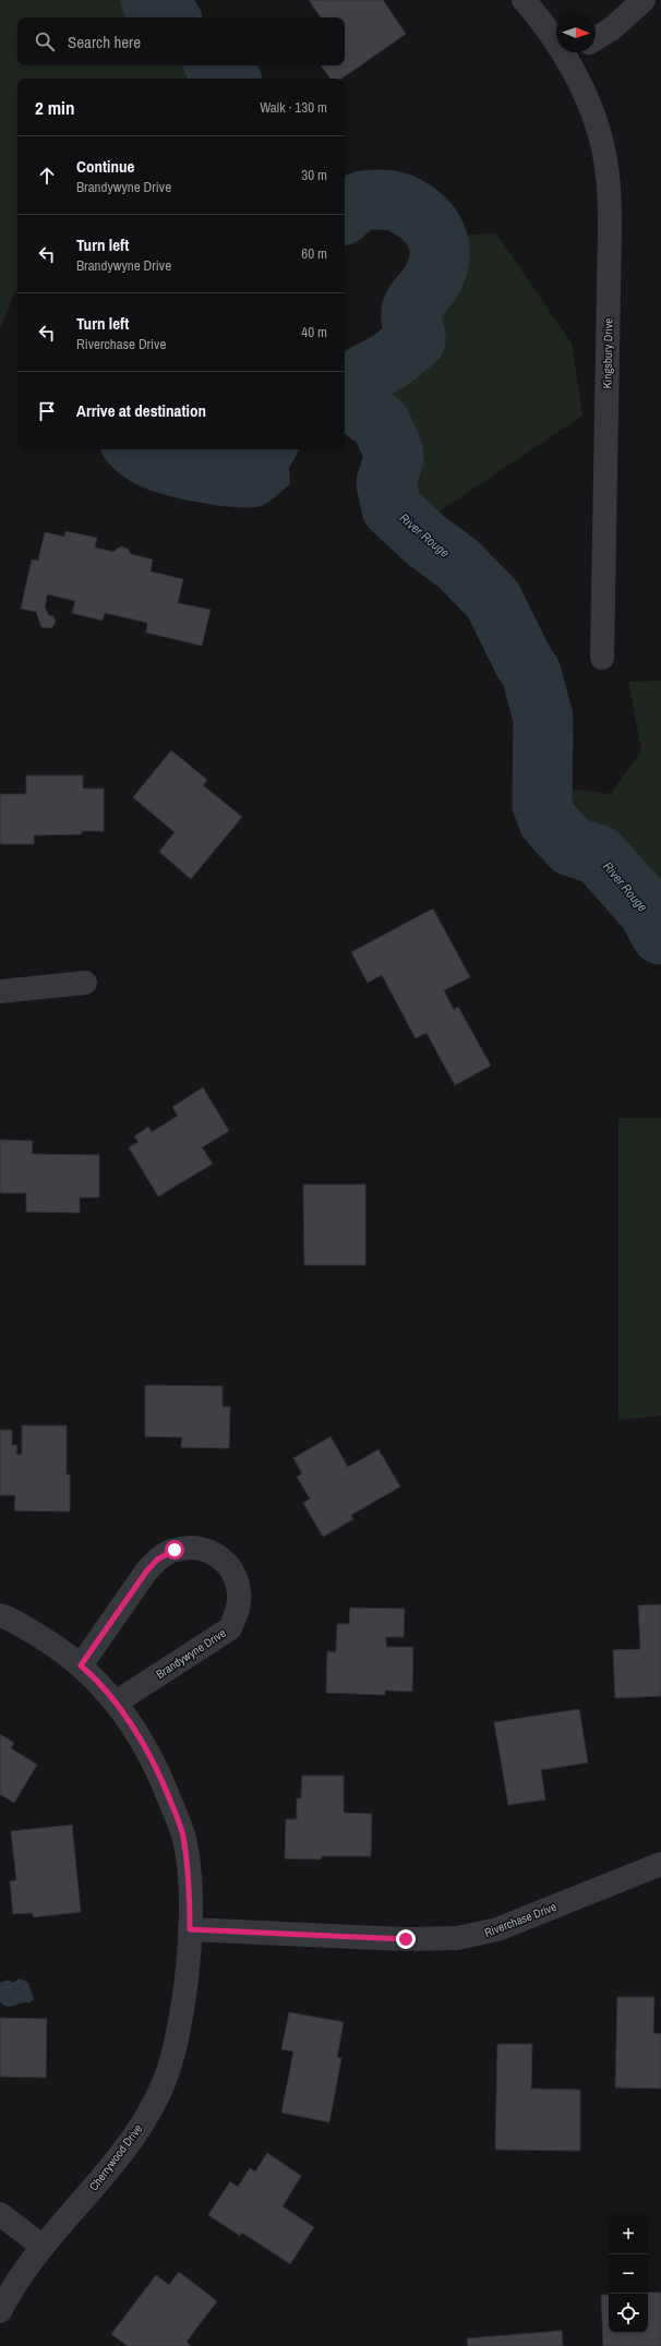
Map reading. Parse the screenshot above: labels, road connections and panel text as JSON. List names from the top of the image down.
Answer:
{
  "streets": {
    "street": [
      "Kingsbury Drive",
      "Brandywyne Drive",
      "Riverchase Drive",
      "Cherrywood Drive"
    ]
  },
  "crossings": [
    ["Riverchase Drive", "Cherrywood Drive"]
  ],
  "water": ["River Rouge"],
  "north": "right",
  "page": {
    "search": "Search here",
    "heading": ["2 min", "Walk · 130 m"],
    "list": [
      ["Continue", "Brandywyne Drive", "30 m"],
      ["Turn left", "Brandywyne Drive", "60 m"],
      ["Turn left", "Riverchase Drive", "40 m"],
      "Arrive at destination"
    ],
    "map_buttons": ["+", "−"]
  }
}
